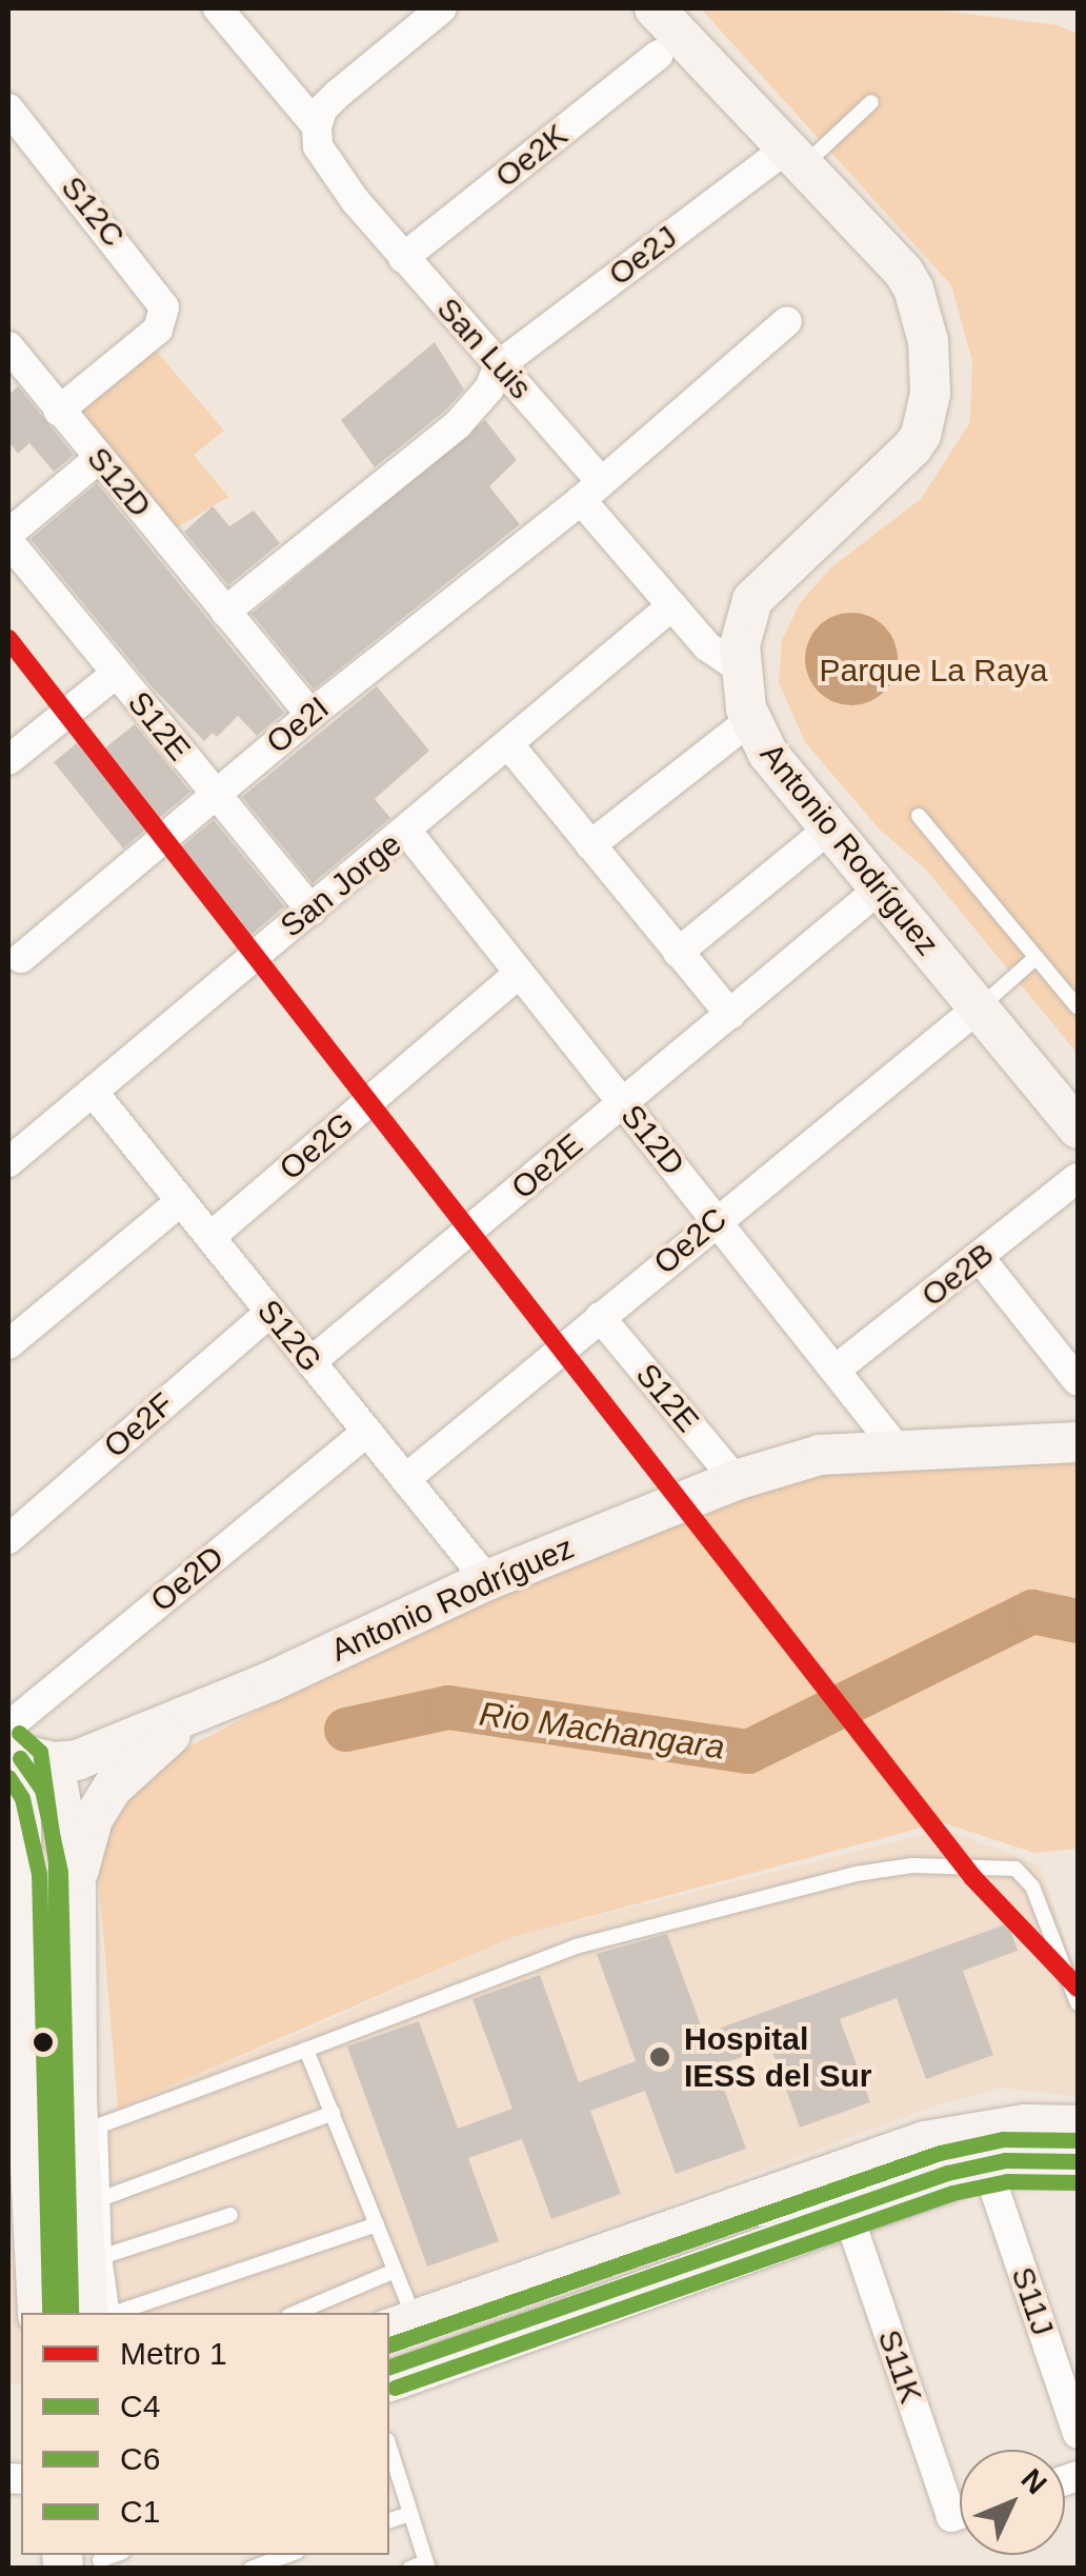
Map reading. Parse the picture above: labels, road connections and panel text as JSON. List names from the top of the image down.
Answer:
{
  "streets": {
    "street": [
      "Oe2K",
      "S12C",
      "Oe2J",
      "San Luis",
      "S12D",
      "Oe2I",
      "S12E",
      "Antonio Rodríguez",
      "San Jorge",
      "Oe2G",
      "Oe2E",
      "Oe2C",
      "Oe2B",
      "S12G",
      "Oe2F",
      "Oe2D",
      "S11J",
      "S11K"
    ]
  },
  "crossings": [
    ["Oe2K", "San Luis"],
    ["S12C", "S12D"],
    ["Oe2J", "San Luis"],
    ["Oe2J", "Antonio Rodríguez"],
    ["San Luis", "Oe2I"],
    ["San Luis", "Antonio Rodríguez"],
    ["San Luis", "San Jorge"],
    ["S12D", "Oe2I"],
    ["S12D", "Antonio Rodríguez"],
    ["S12D", "San Jorge"],
    ["S12D", "Oe2G"],
    ["S12D", "Oe2E"],
    ["S12D", "Oe2C"],
    ["S12D", "Oe2B"],
    ["Oe2I", "S12E"],
    ["S12E", "Antonio Rodríguez"],
    ["S12E", "San Jorge"],
    ["S12E", "Oe2C"],
    ["Antonio Rodríguez", "Oe2E"],
    ["Antonio Rodríguez", "Oe2C"],
    ["Antonio Rodríguez", "S12G"],
    ["Antonio Rodríguez", "Oe2D"],
    ["San Jorge", "S12G"],
    ["Oe2G", "S12G"],
    ["Oe2E", "S12G"],
    ["Oe2C", "S12G"],
    ["S12G", "Oe2F"],
    ["S12G", "Oe2D"]
  ],
  "water": ["Rio Machangara"],
  "parks": ["Parque La Raya"],
  "places": ["Hospital IESS del Sur"],
  "lines": [
    "metro line 1",
    "transit line C1",
    "transit line C4",
    "transit line C6"
  ],
  "legend": [
    "Metro 1",
    "C4",
    "C6",
    "C1"
  ],
  "north": "top right"
}
